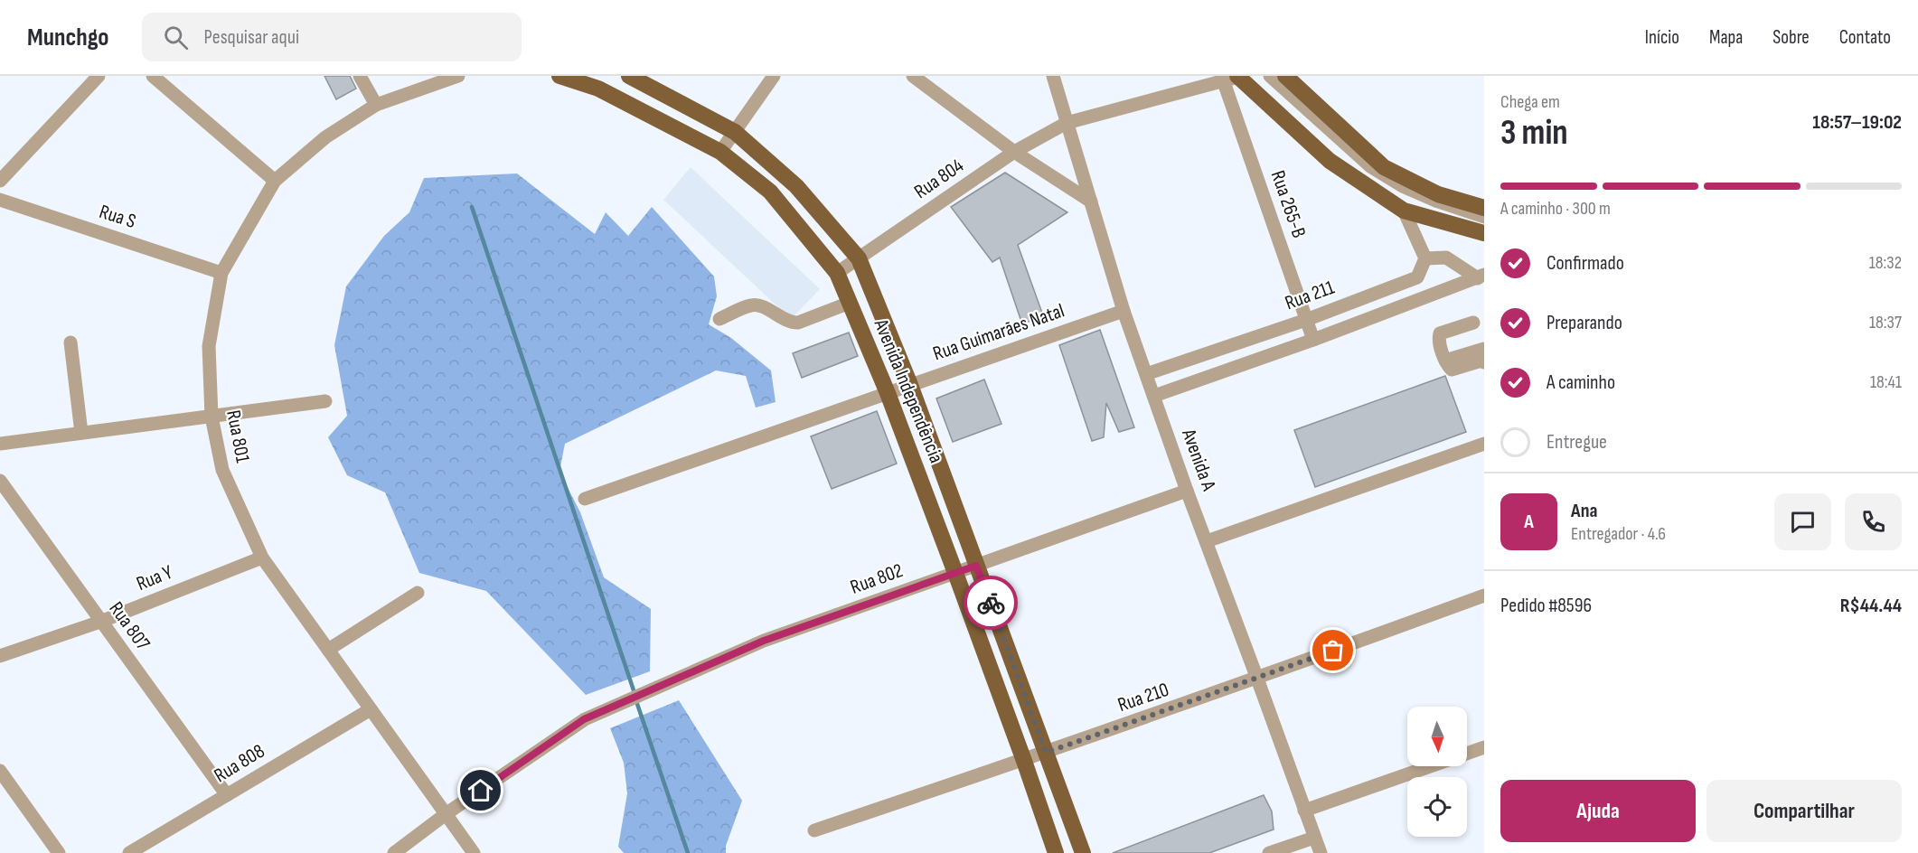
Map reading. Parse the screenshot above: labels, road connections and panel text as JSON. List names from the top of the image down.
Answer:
{
  "streets": {
    "main road": ["Avenida Independência"],
    "street": [
      "Rua 804",
      "Rua 265-B",
      "Rua S",
      "Rua 211",
      "Rua Guimarães Natal",
      "Rua 801",
      "Avenida A",
      "Rua Y",
      "Rua 802",
      "Rua 807",
      "Rua 210",
      "Rua 808"
    ]
  },
  "crossings": [
    ["Rua 804", "Rua 265-B"],
    ["Rua 804", "Avenida Independência"],
    ["Rua 804", "Avenida A"],
    ["Rua 265-B", "Rua 211"],
    ["Rua S", "Rua 801"],
    ["Rua 211", "Avenida A"],
    ["Rua Guimarães Natal", "Avenida Independência"],
    ["Rua Guimarães Natal", "Avenida A"],
    ["Avenida Independência", "Rua 802"],
    ["Avenida Independência", "Rua 210"],
    ["Rua 801", "Rua Y"],
    ["Rua 801", "Rua 802"],
    ["Rua 801", "Rua 808"],
    ["Avenida A", "Rua 802"],
    ["Avenida A", "Rua 210"],
    ["Rua Y", "Rua 807"],
    ["Rua 807", "Rua 808"]
  ],
  "north": "bottom",
  "page": {
    "header": "Munchgo",
    "search": "Pesquisar aqui",
    "nav": [
      "Início",
      "Mapa",
      "Sobre",
      "Contato"
    ],
    "heading": ["3 min", "Chega em", "18:57–19:02"],
    "panel": [
      "Ana",
      "Entregador · 4.6",
      "Pedido #8596",
      "R$44.44"
    ],
    "bar": "A caminho · 300 m",
    "list": [
      ["Confirmado", "18:32"],
      ["Preparando", "18:37"],
      ["A caminho", "18:41"],
      "Entregue"
    ],
    "round": "A",
    "buttons": ["Ajuda", "Compartilhar"]
  }
}
